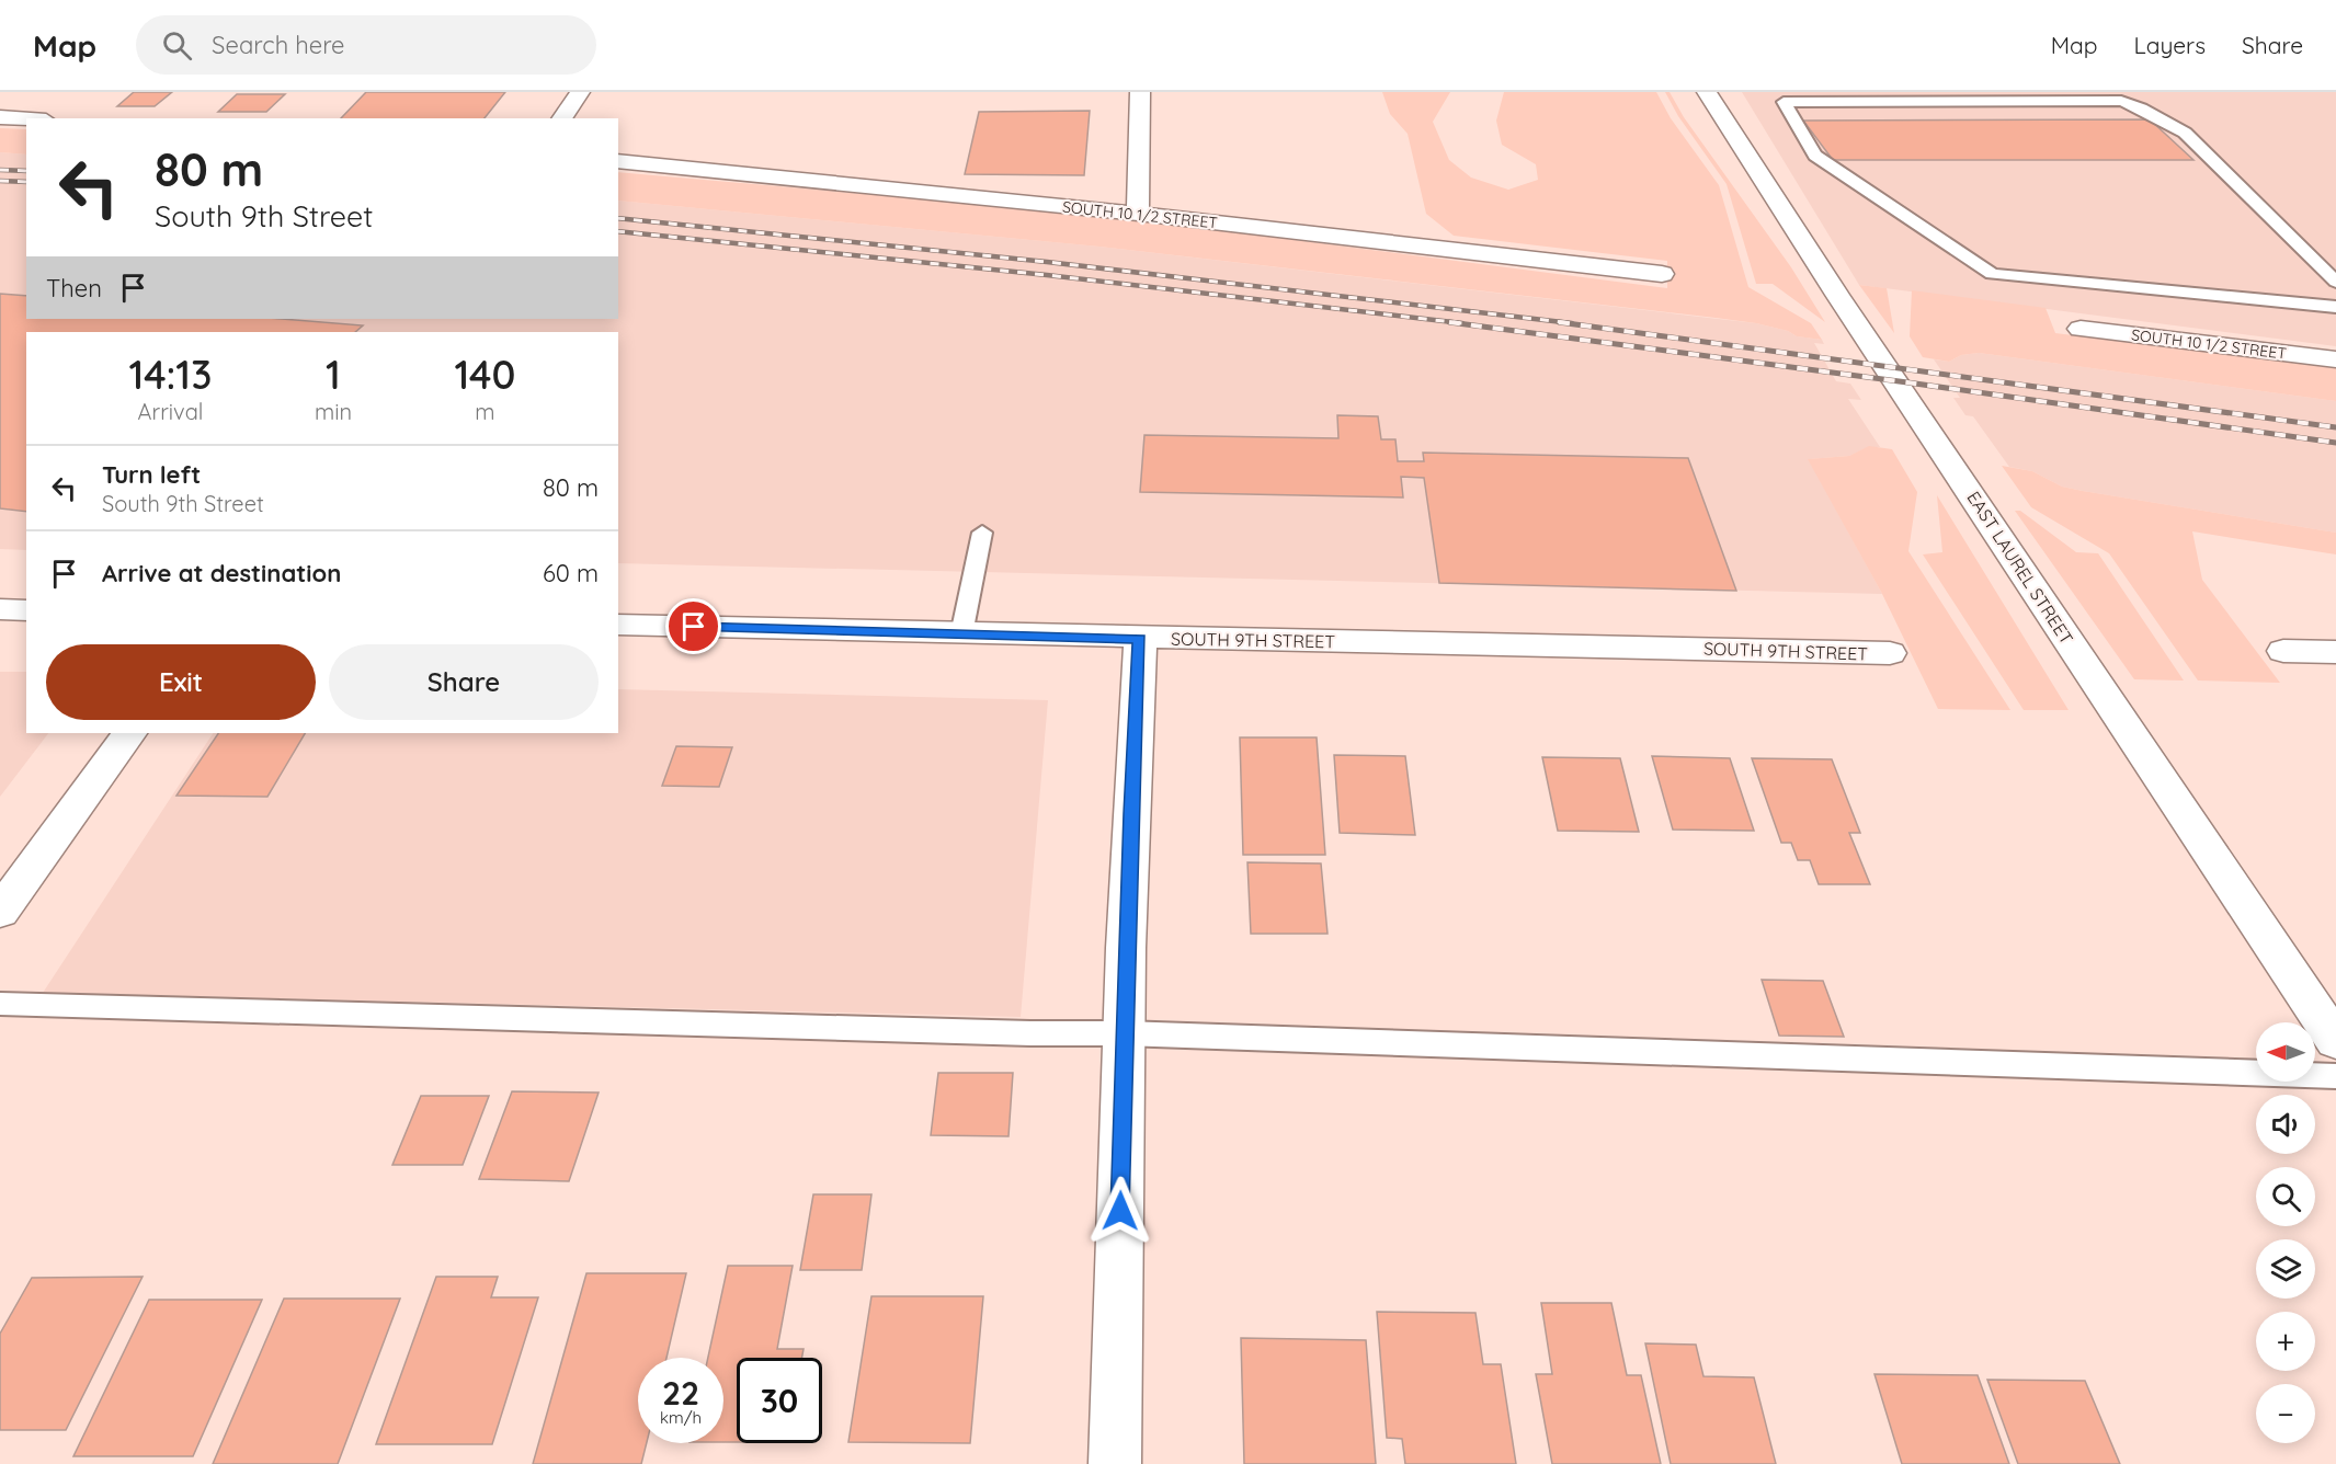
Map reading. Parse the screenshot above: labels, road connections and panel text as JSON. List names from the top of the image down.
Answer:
{
  "streets": {
    "street": ["SOUTH 10 1/2 STREET", "EAST LAUREL STREET", "SOUTH 9TH STREET"]
  },
  "north": "left",
  "page": {
    "header": "Map",
    "search": "Search here",
    "nav": ["Map", "Layers", "Share"],
    "turn": ["80 m", "South 9th Street"],
    "then": "Then",
    "eta": [
      "14:13",
      "Arrival",
      "1",
      "min",
      "140",
      "m"
    ],
    "list": [
      {
        "name": "Turn left",
        "note": "South 9th Street",
        "value": "80 m"
      },
      {
        "name": "Arrive at destination",
        "value": "60 m"
      }
    ],
    "buttons": ["Exit", "Share"],
    "map_buttons": ["+", "−"],
    "speed": "22 km/h",
    "limit": "30"
  }
}
